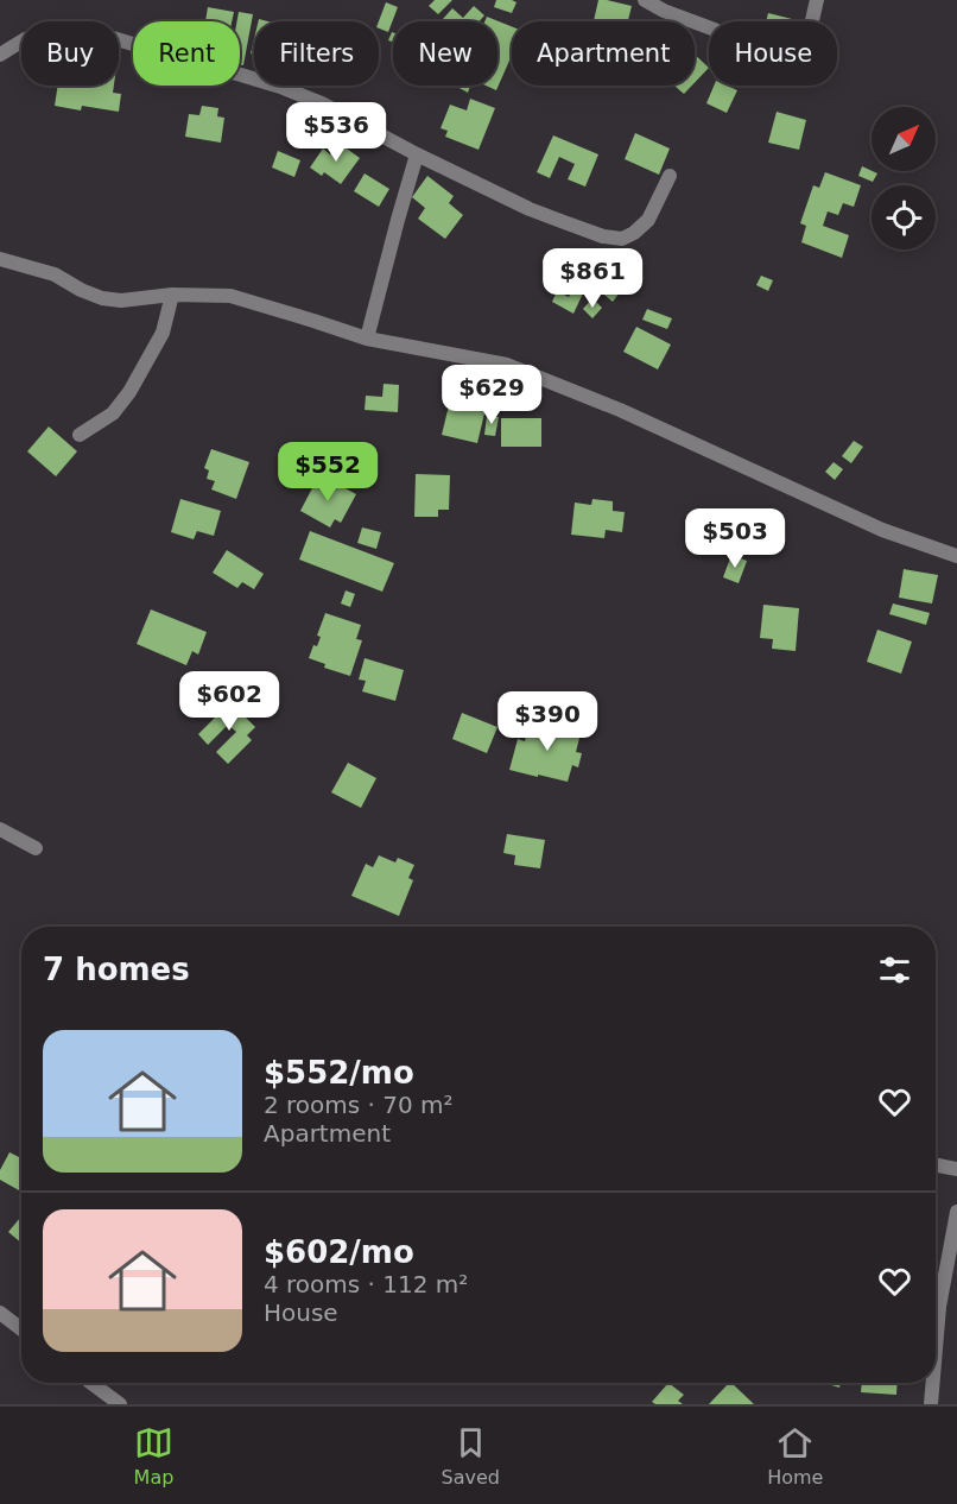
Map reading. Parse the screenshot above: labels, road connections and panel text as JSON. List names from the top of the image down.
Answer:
{
  "north": "top right",
  "page": {
    "chip": [
      "Buy",
      "Rent",
      "Filters",
      "New",
      "Apartment",
      "House"
    ],
    "price": [
      "$536",
      "$861",
      "$629",
      "$552",
      "$503",
      "$602",
      "$390"
    ],
    "heading": "7 homes",
    "list": [
      {
        "name": "$552/mo",
        "note": "2 rooms · 70 m² · Apartment"
      },
      {
        "name": "$602/mo",
        "note": "4 rooms · 112 m² · House"
      }
    ],
    "tabs": ["Map", "Saved", "Home"]
  }
}
